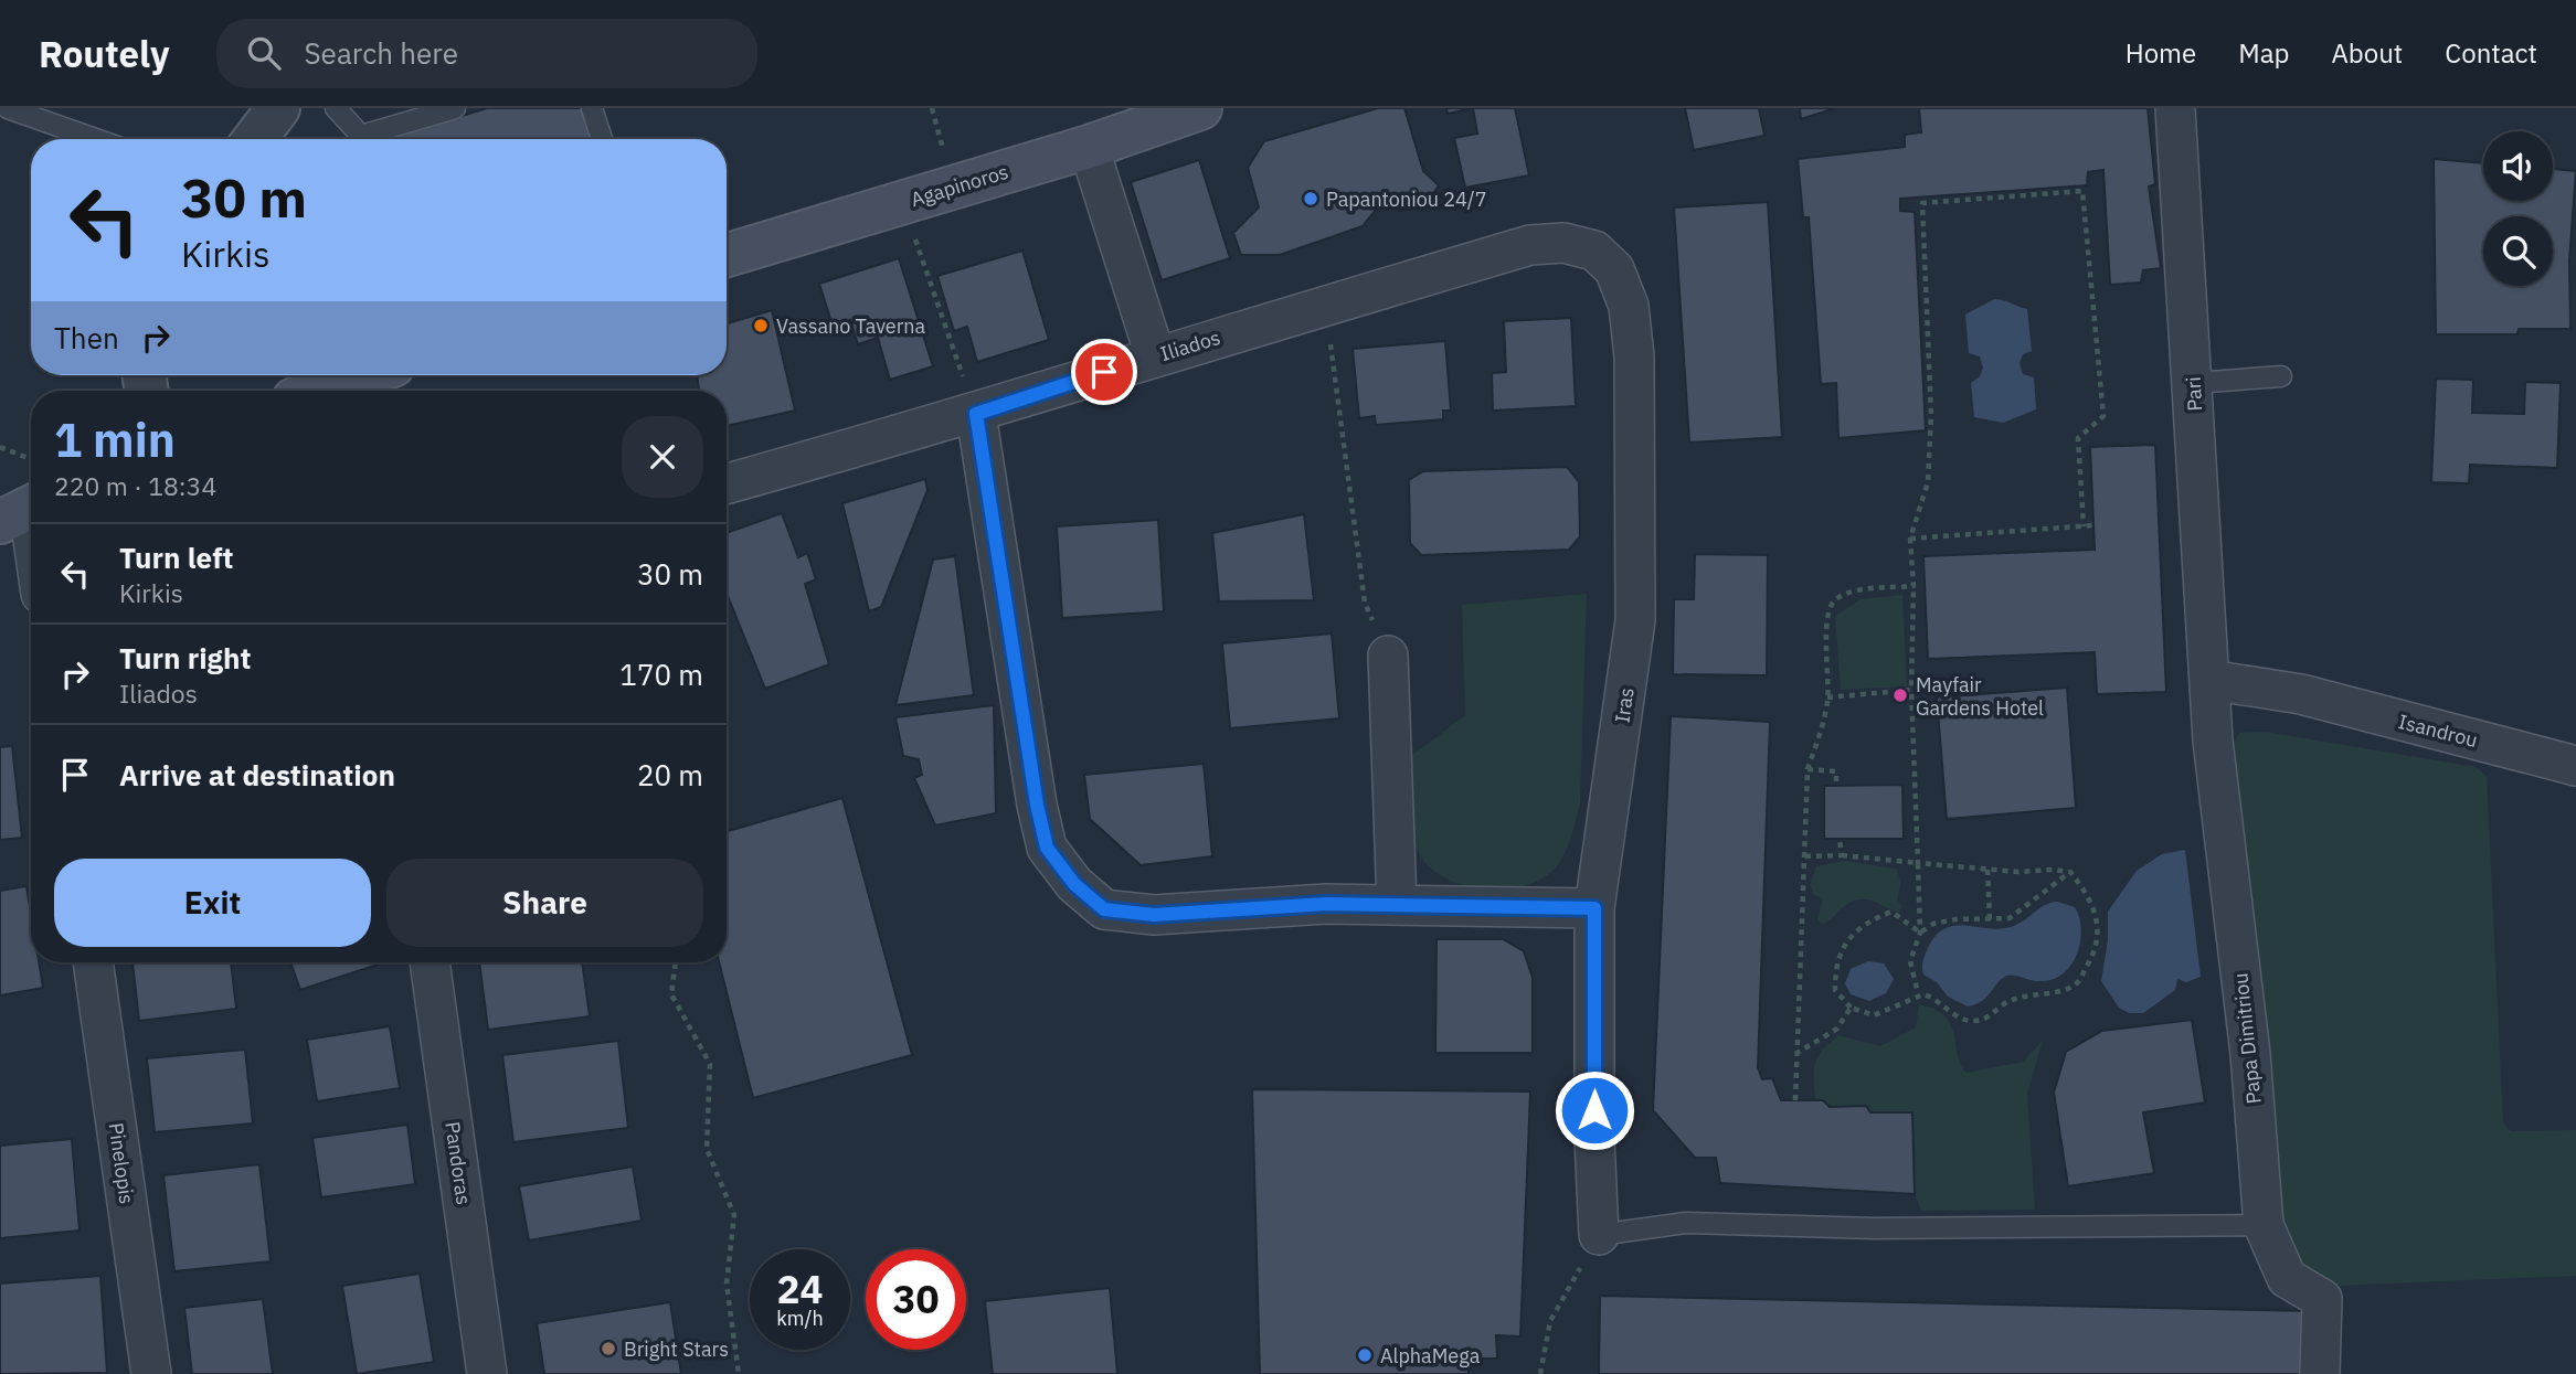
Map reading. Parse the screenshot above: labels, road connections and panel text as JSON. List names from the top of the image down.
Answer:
{
  "streets": {
    "main road": ["Agapinoros"],
    "street": [
      "Iliados",
      "Pari",
      "Iras",
      "Isandrou",
      "Papa Dimitriou",
      "Pinelopis",
      "Pandoras"
    ]
  },
  "crossings": [
    ["Iliados", "Iras"],
    ["Pari", "Isandrou"],
    ["Pari", "Papa Dimitriou"],
    ["Isandrou", "Papa Dimitriou"]
  ],
  "places": [
    "Papantoniou 24/7",
    "Vassano Taverna",
    "Mayfair Gardens Hotel",
    "Bright Stars",
    "AlphaMega"
  ],
  "page": {
    "header": "Routely",
    "search": "Search here",
    "nav": [
      "Home",
      "Map",
      "About",
      "Contact"
    ],
    "turn": ["30 m", "Kirkis"],
    "then": "Then",
    "heading": ["1 min", "220 m · 18:34"],
    "list": [
      {
        "name": "Turn left",
        "note": "Kirkis",
        "value": "30 m"
      },
      {
        "name": "Turn right",
        "note": "Iliados",
        "value": "170 m"
      },
      {
        "name": "Arrive at destination",
        "value": "20 m"
      }
    ],
    "buttons": ["Exit", "Share"],
    "speed": "24 km/h",
    "limit": "30"
  }
}
